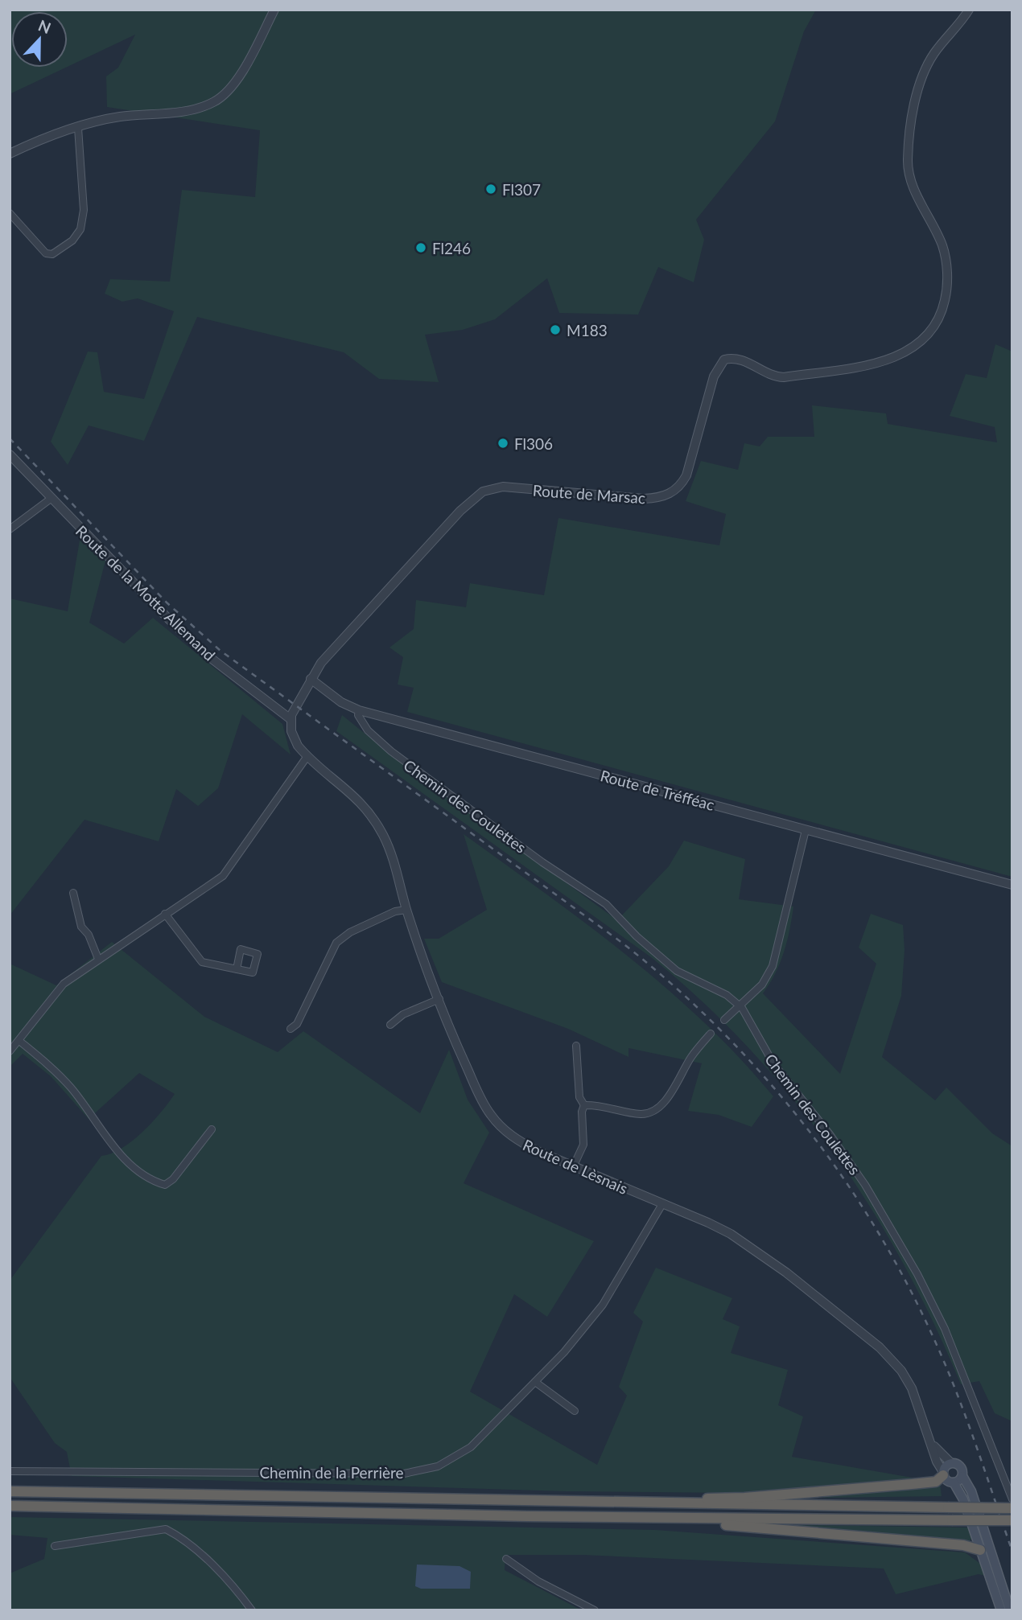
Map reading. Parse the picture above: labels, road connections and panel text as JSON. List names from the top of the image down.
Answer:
{
  "streets": {
    "street": [
      "Route de Marsac",
      "Route de la Motte Allemand",
      "Route de Tréfféac",
      "Chemin des Coulettes",
      "Route de Lèsnais",
      "Chemin de la Perrière"
    ]
  },
  "crossings": [
    ["Route de Marsac", "Route de Tréfféac"],
    ["Route de la Motte Allemand", "Route de Lèsnais"],
    ["Route de Tréfféac", "Chemin des Coulettes"],
    ["Route de Lèsnais", "Chemin de la Perrière"]
  ],
  "places": [
    "Fl307",
    "Fl246",
    "M183",
    "Fl306"
  ],
  "north": "top"
}
